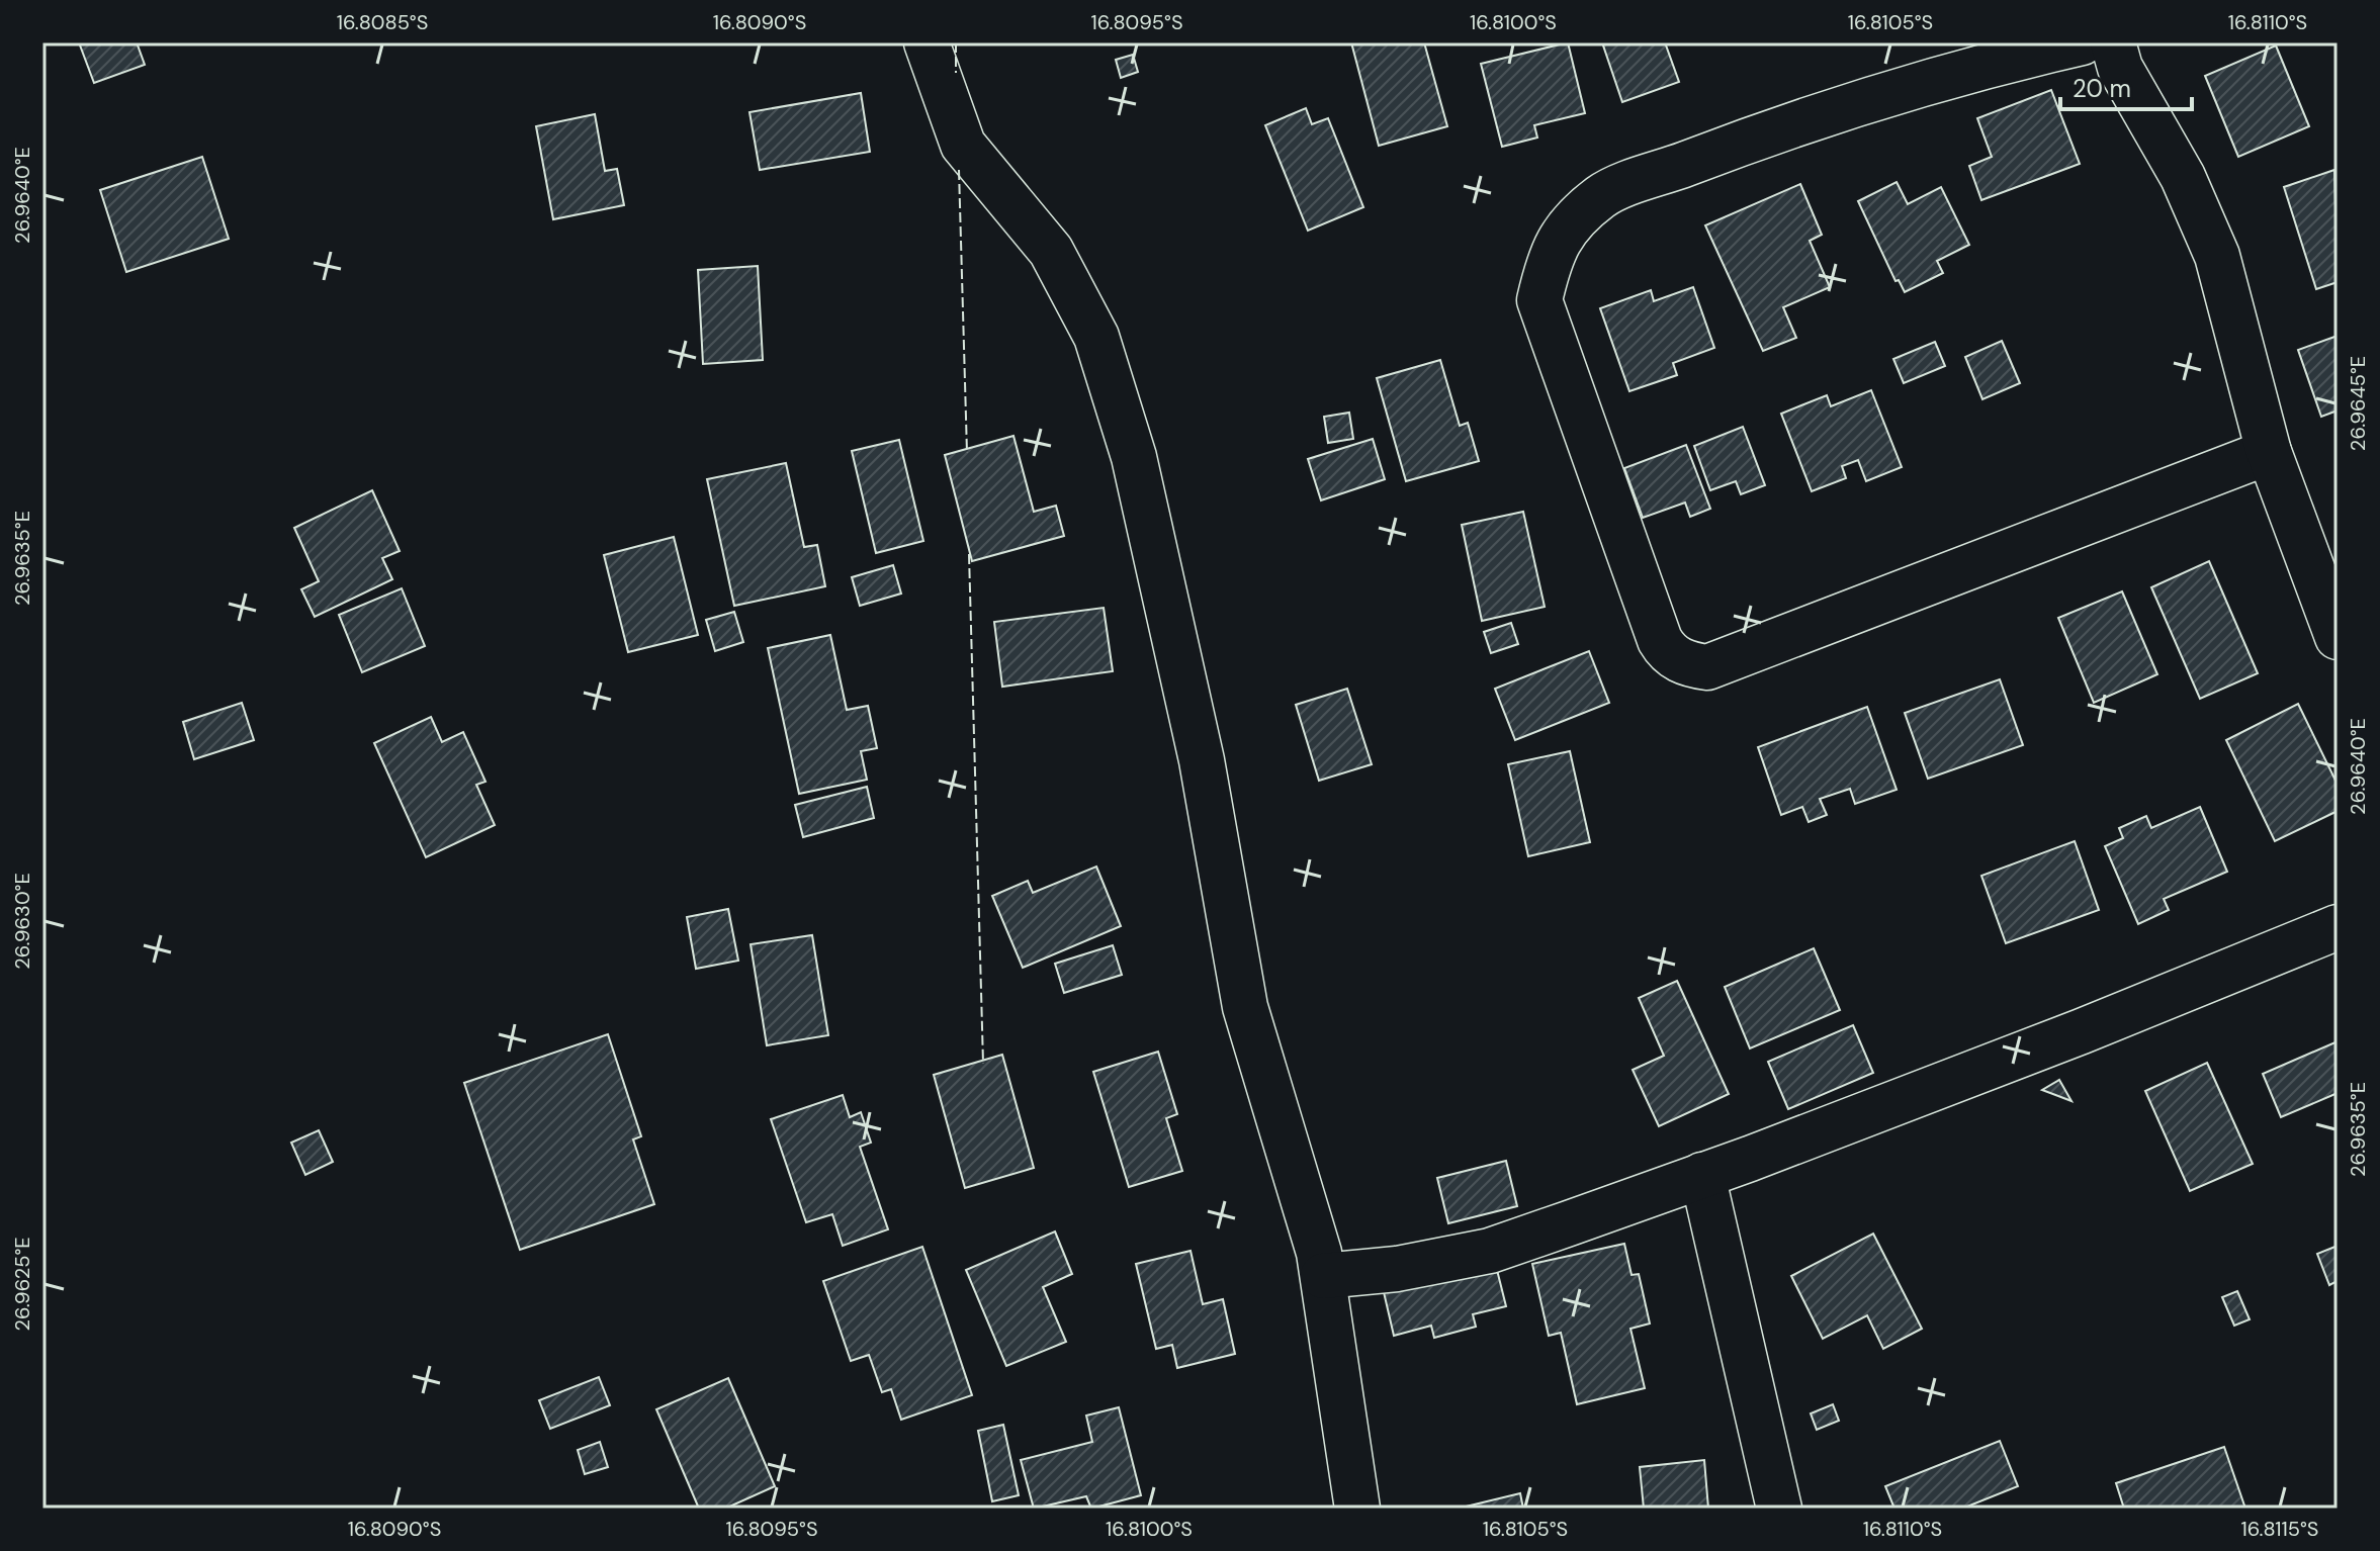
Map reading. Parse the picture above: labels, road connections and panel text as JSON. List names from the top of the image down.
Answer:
{
  "scale_bar": "20 m",
  "coordinates": [
    "16.8085°S",
    "16.8090°S",
    "16.8095°S",
    "16.8100°S",
    "16.8105°S",
    "16.8110°S",
    "26.9640°E",
    "26.9645°E",
    "26.9635°E",
    "26.9630°E",
    "26.9625°E",
    "16.8115°S"
  ]
}
